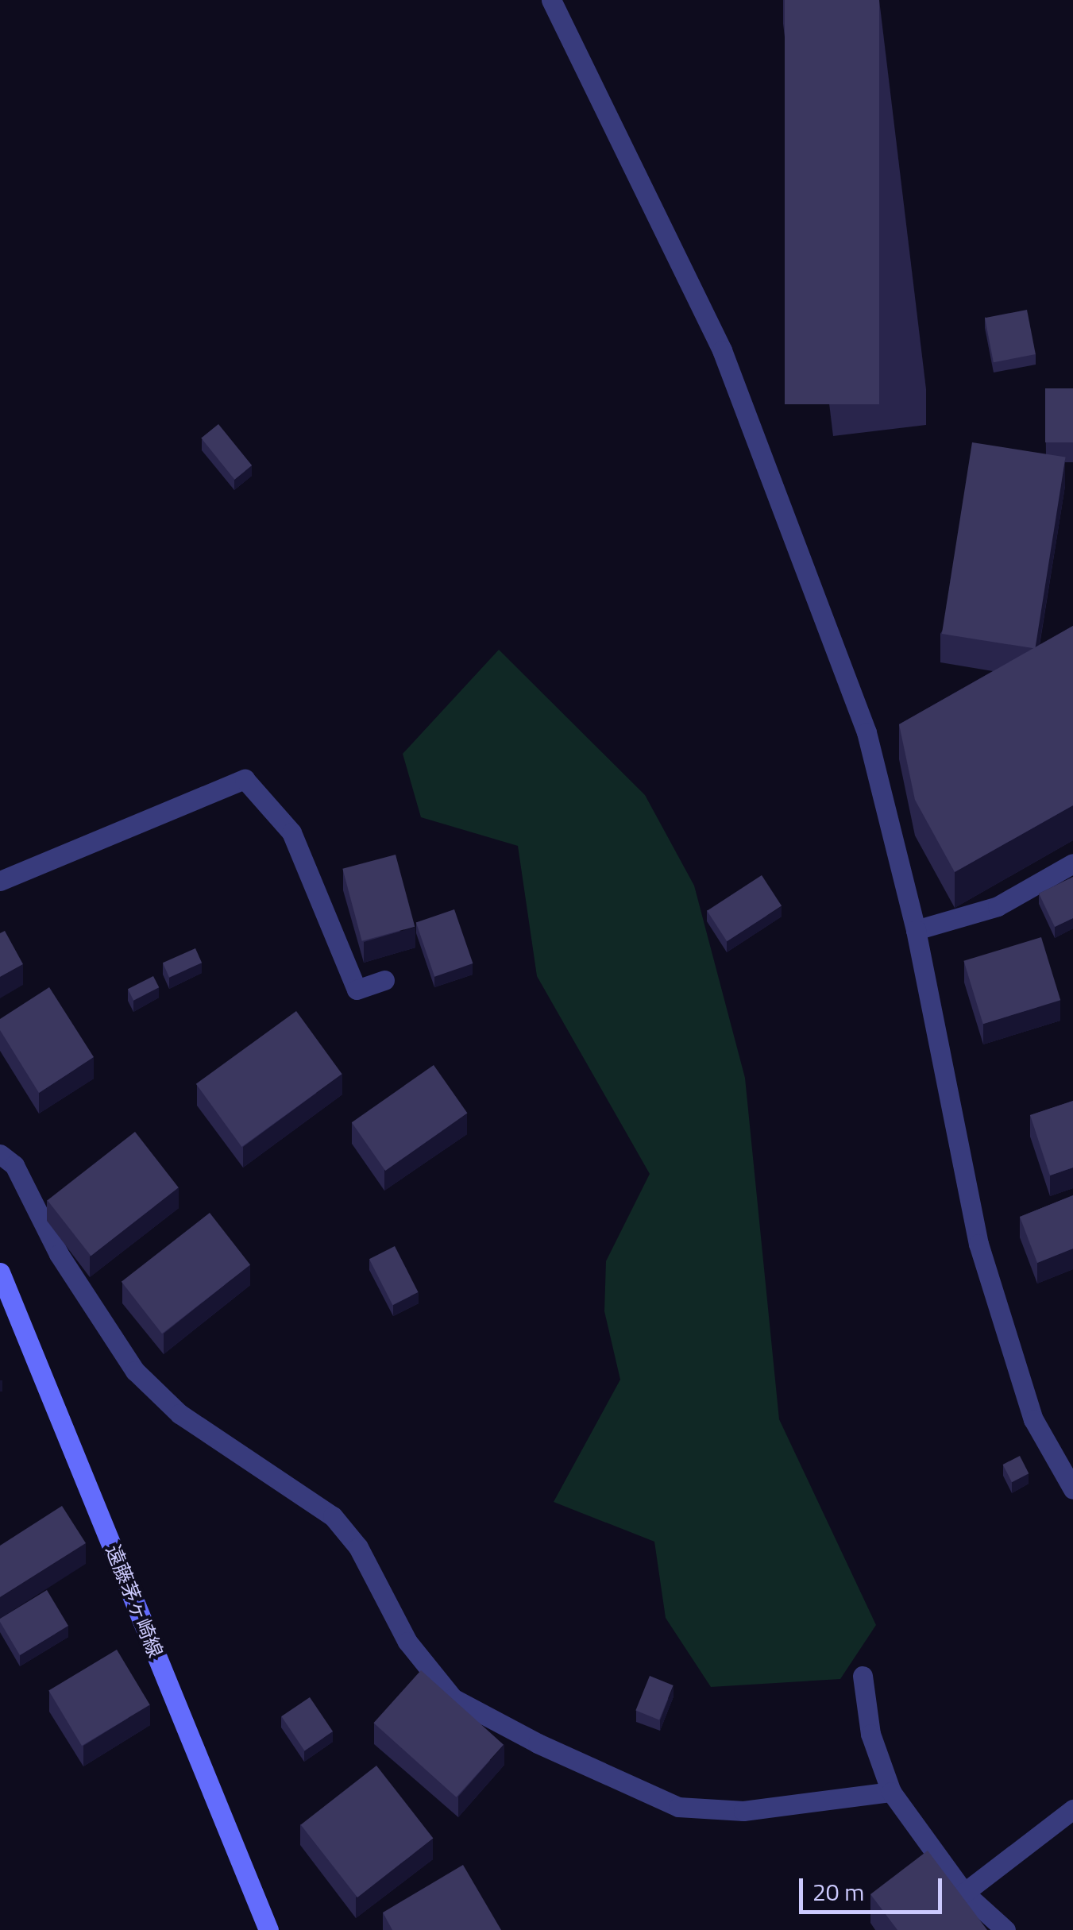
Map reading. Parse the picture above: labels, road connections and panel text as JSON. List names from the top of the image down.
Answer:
{
  "streets": {
    "main road": ["遠藤茅ヶ崎線"]
  },
  "scale_bar": "20 m"
}
